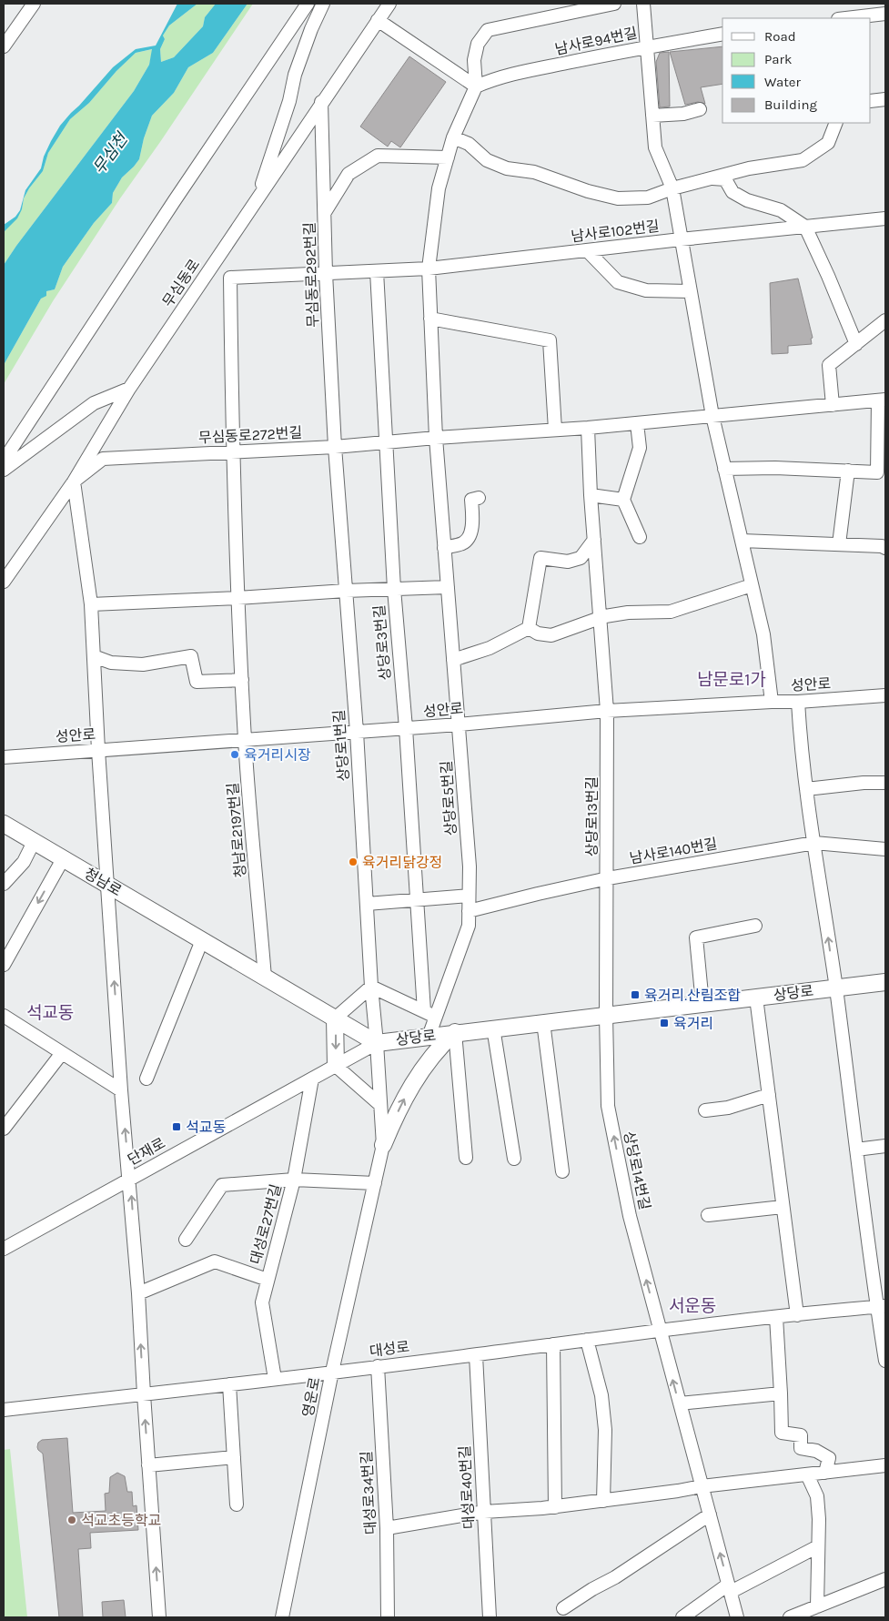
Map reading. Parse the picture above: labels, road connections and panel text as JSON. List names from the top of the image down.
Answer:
{
  "streets": {
    "main road": ["청남로", "상당로"],
    "street": [
      "남사로94번길",
      "남사로102번길",
      "무심동로292번길",
      "무심동로",
      "무심동로272번길",
      "상당로3번길",
      "성안로",
      "상당로1번길",
      "상당로5번길",
      "상당로13번길",
      "청남로2197번길",
      "남사로140번길",
      "단재로",
      "상당로14번길",
      "대성로27번길",
      "대성로",
      "영운로",
      "대성로40번길",
      "대성로34번길"
    ]
  },
  "crossings": [
    ["남사로94번길", "상당로5번길"],
    ["남사로102번길", "무심동로292번길"],
    ["남사로102번길", "상당로3번길"],
    ["남사로102번길", "상당로5번길"],
    ["남사로102번길", "청남로2197번길"],
    ["무심동로292번길", "무심동로"],
    ["무심동로292번길", "무심동로272번길"],
    ["무심동로292번길", "상당로1번길"],
    ["무심동로", "무심동로272번길"],
    ["무심동로272번길", "상당로3번길"],
    ["무심동로272번길", "상당로1번길"],
    ["무심동로272번길", "상당로5번길"],
    ["무심동로272번길", "상당로13번길"],
    ["무심동로272번길", "청남로2197번길"],
    ["상당로3번길", "성안로"],
    ["상당로3번길", "상당로5번길"],
    ["성안로", "상당로1번길"],
    ["성안로", "상당로5번길"],
    ["성안로", "상당로13번길"],
    ["성안로", "청남로2197번길"],
    ["상당로1번길", "청남로"],
    ["상당로1번길", "상당로"],
    ["상당로1번길", "단재로"],
    ["상당로1번길", "영운로"],
    ["상당로5번길", "남사로140번길"],
    ["상당로5번길", "상당로"],
    ["상당로13번길", "남사로140번길"],
    ["상당로13번길", "상당로"],
    ["상당로13번길", "상당로14번길"],
    ["청남로2197번길", "청남로"],
    ["청남로", "상당로"],
    ["청남로", "단재로"],
    ["청남로", "영운로"],
    ["상당로", "단재로"],
    ["상당로", "상당로14번길"],
    ["상당로", "영운로"],
    ["단재로", "대성로27번길"],
    ["단재로", "영운로"],
    ["상당로14번길", "대성로"],
    ["대성로27번길", "대성로"],
    ["대성로", "영운로"],
    ["대성로", "대성로40번길"],
    ["대성로", "대성로34번길"]
  ],
  "districts": ["남문로1가", "석교동", "서운동"],
  "water": ["무심천"],
  "places": {
    "other": ["육거리시장", "육거리닭강정", "석교초등학교"],
    "transit": ["육거리.산림조합", "육거리", "석교동"]
  },
  "legend": [
    "Road",
    "Park",
    "Water",
    "Building"
  ]
}
